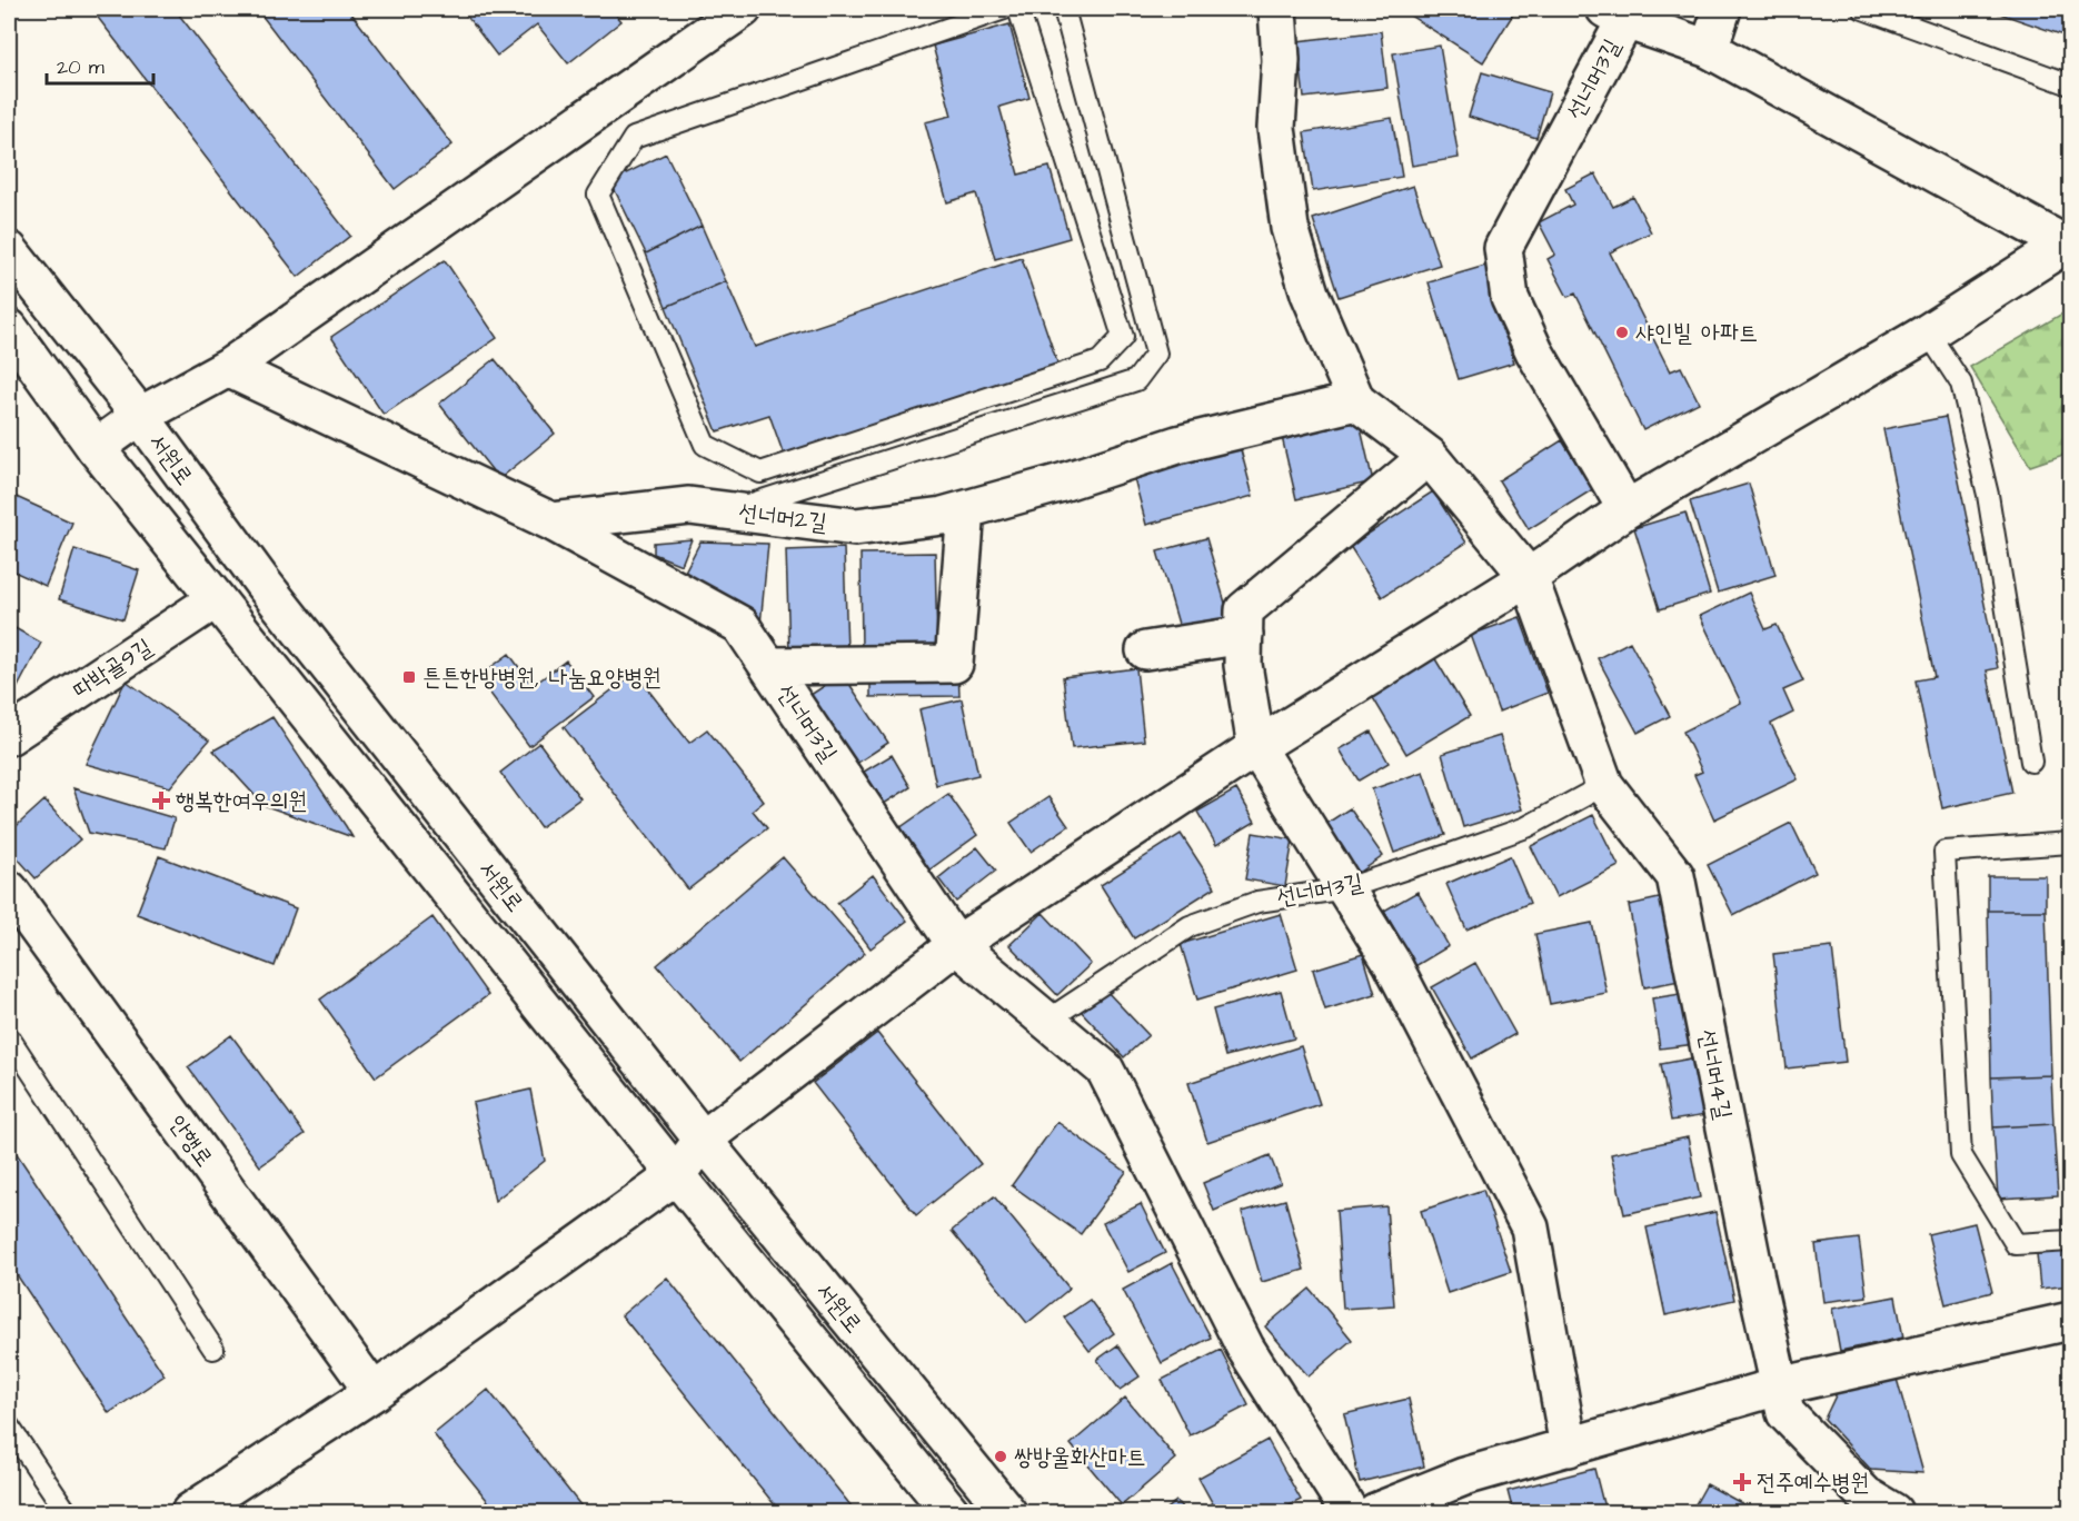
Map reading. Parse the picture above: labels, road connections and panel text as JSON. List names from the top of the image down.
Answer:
{
  "streets": {
    "street": [
      "선너머3길",
      "서원로",
      "선너머2길",
      "따박골9길",
      "선너머4길",
      "안행로"
    ]
  },
  "crossings": [
    ["선너머3길", "서원로"],
    ["선너머3길", "선너머2길"],
    ["선너머3길", "선너머4길"],
    ["서원로", "따박골9길"]
  ],
  "places": {
    "other": ["샤인빌 아파트", "쌍방울화산마트"],
    "transit": ["튼튼한방병원, 나눔요양병원"],
    "health": ["행복한여우의원", "전주예수병원"]
  },
  "scale_bar": "20 m"
}
